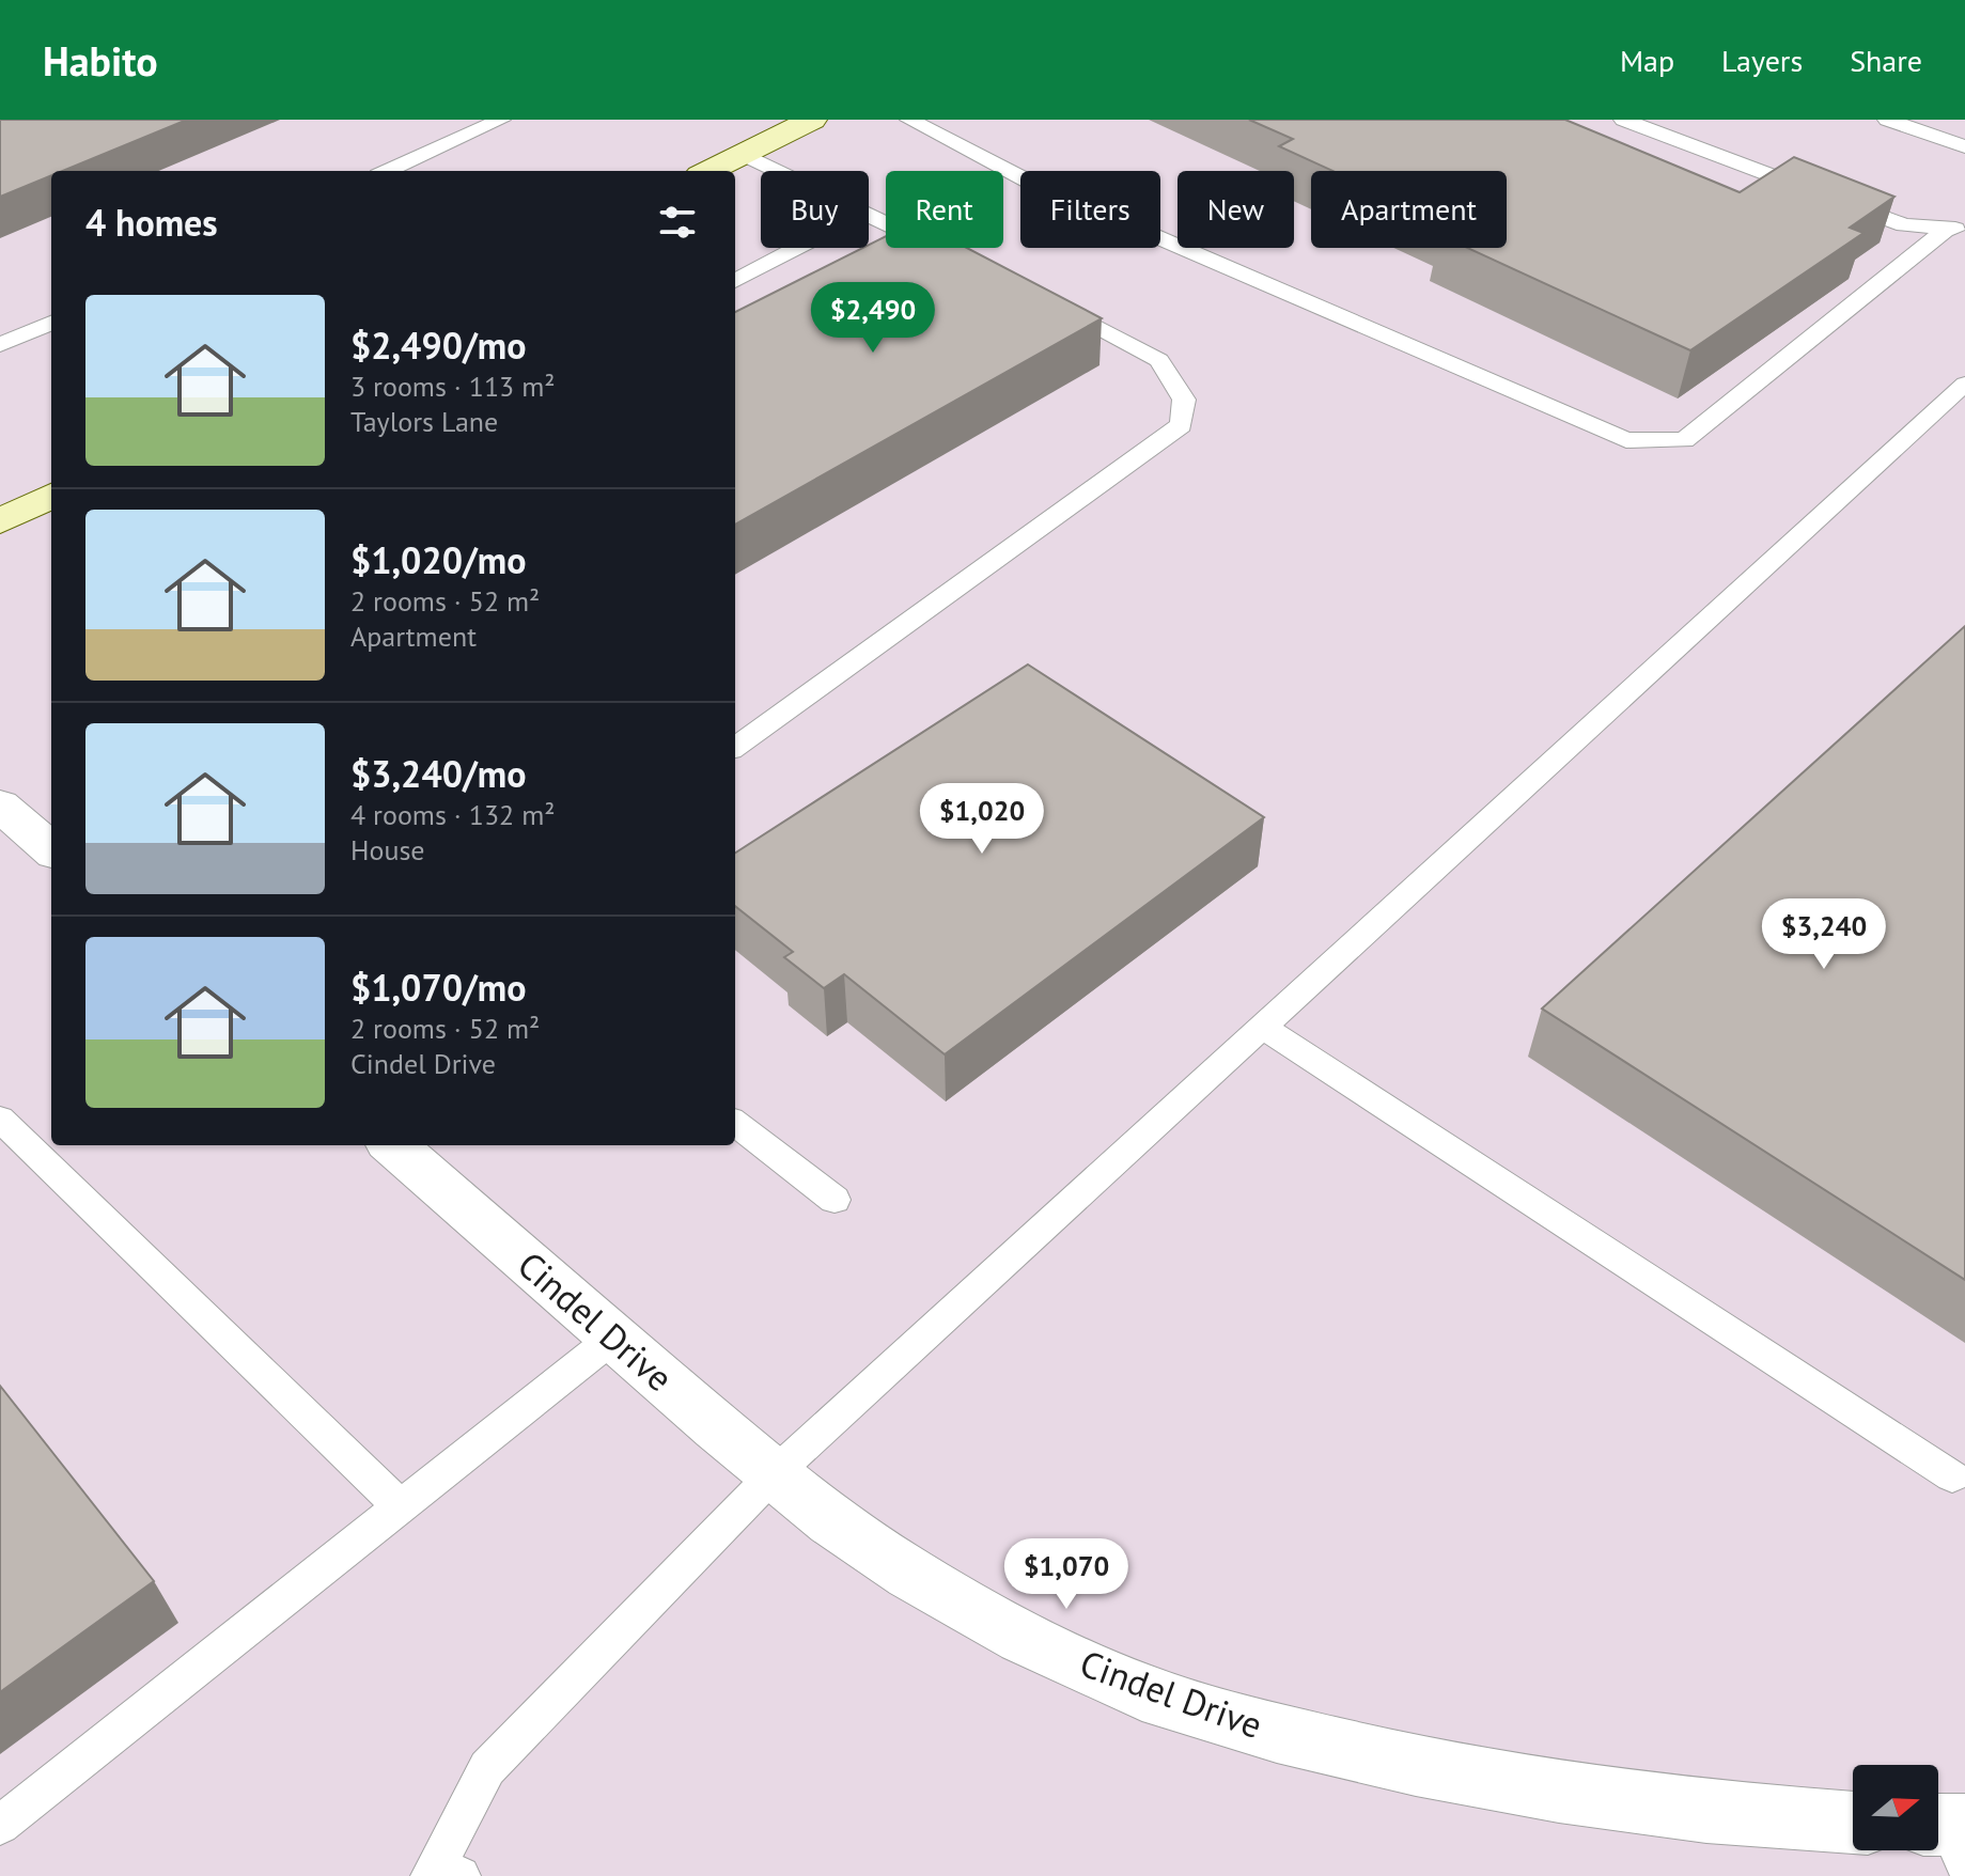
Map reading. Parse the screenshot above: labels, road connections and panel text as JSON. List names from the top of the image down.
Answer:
{
  "streets": {
    "street": ["Cindel Drive"]
  },
  "north": "right",
  "page": {
    "header": "Habito",
    "nav": ["Map", "Layers", "Share"],
    "chip": [
      "Buy",
      "Rent",
      "Filters",
      "New",
      "Apartment"
    ],
    "heading": "4 homes",
    "list": [
      {
        "name": "$2,490/mo",
        "note": "3 rooms · 113 m² · Taylors Lane"
      },
      {
        "name": "$1,020/mo",
        "note": "2 rooms · 52 m² · Apartment"
      },
      {
        "name": "$3,240/mo",
        "note": "4 rooms · 132 m² · House"
      },
      {
        "name": "$1,070/mo",
        "note": "2 rooms · 52 m² · Cindel Drive"
      }
    ],
    "price": [
      "$2,490",
      "$1,020",
      "$3,240",
      "$1,070"
    ]
  }
}
